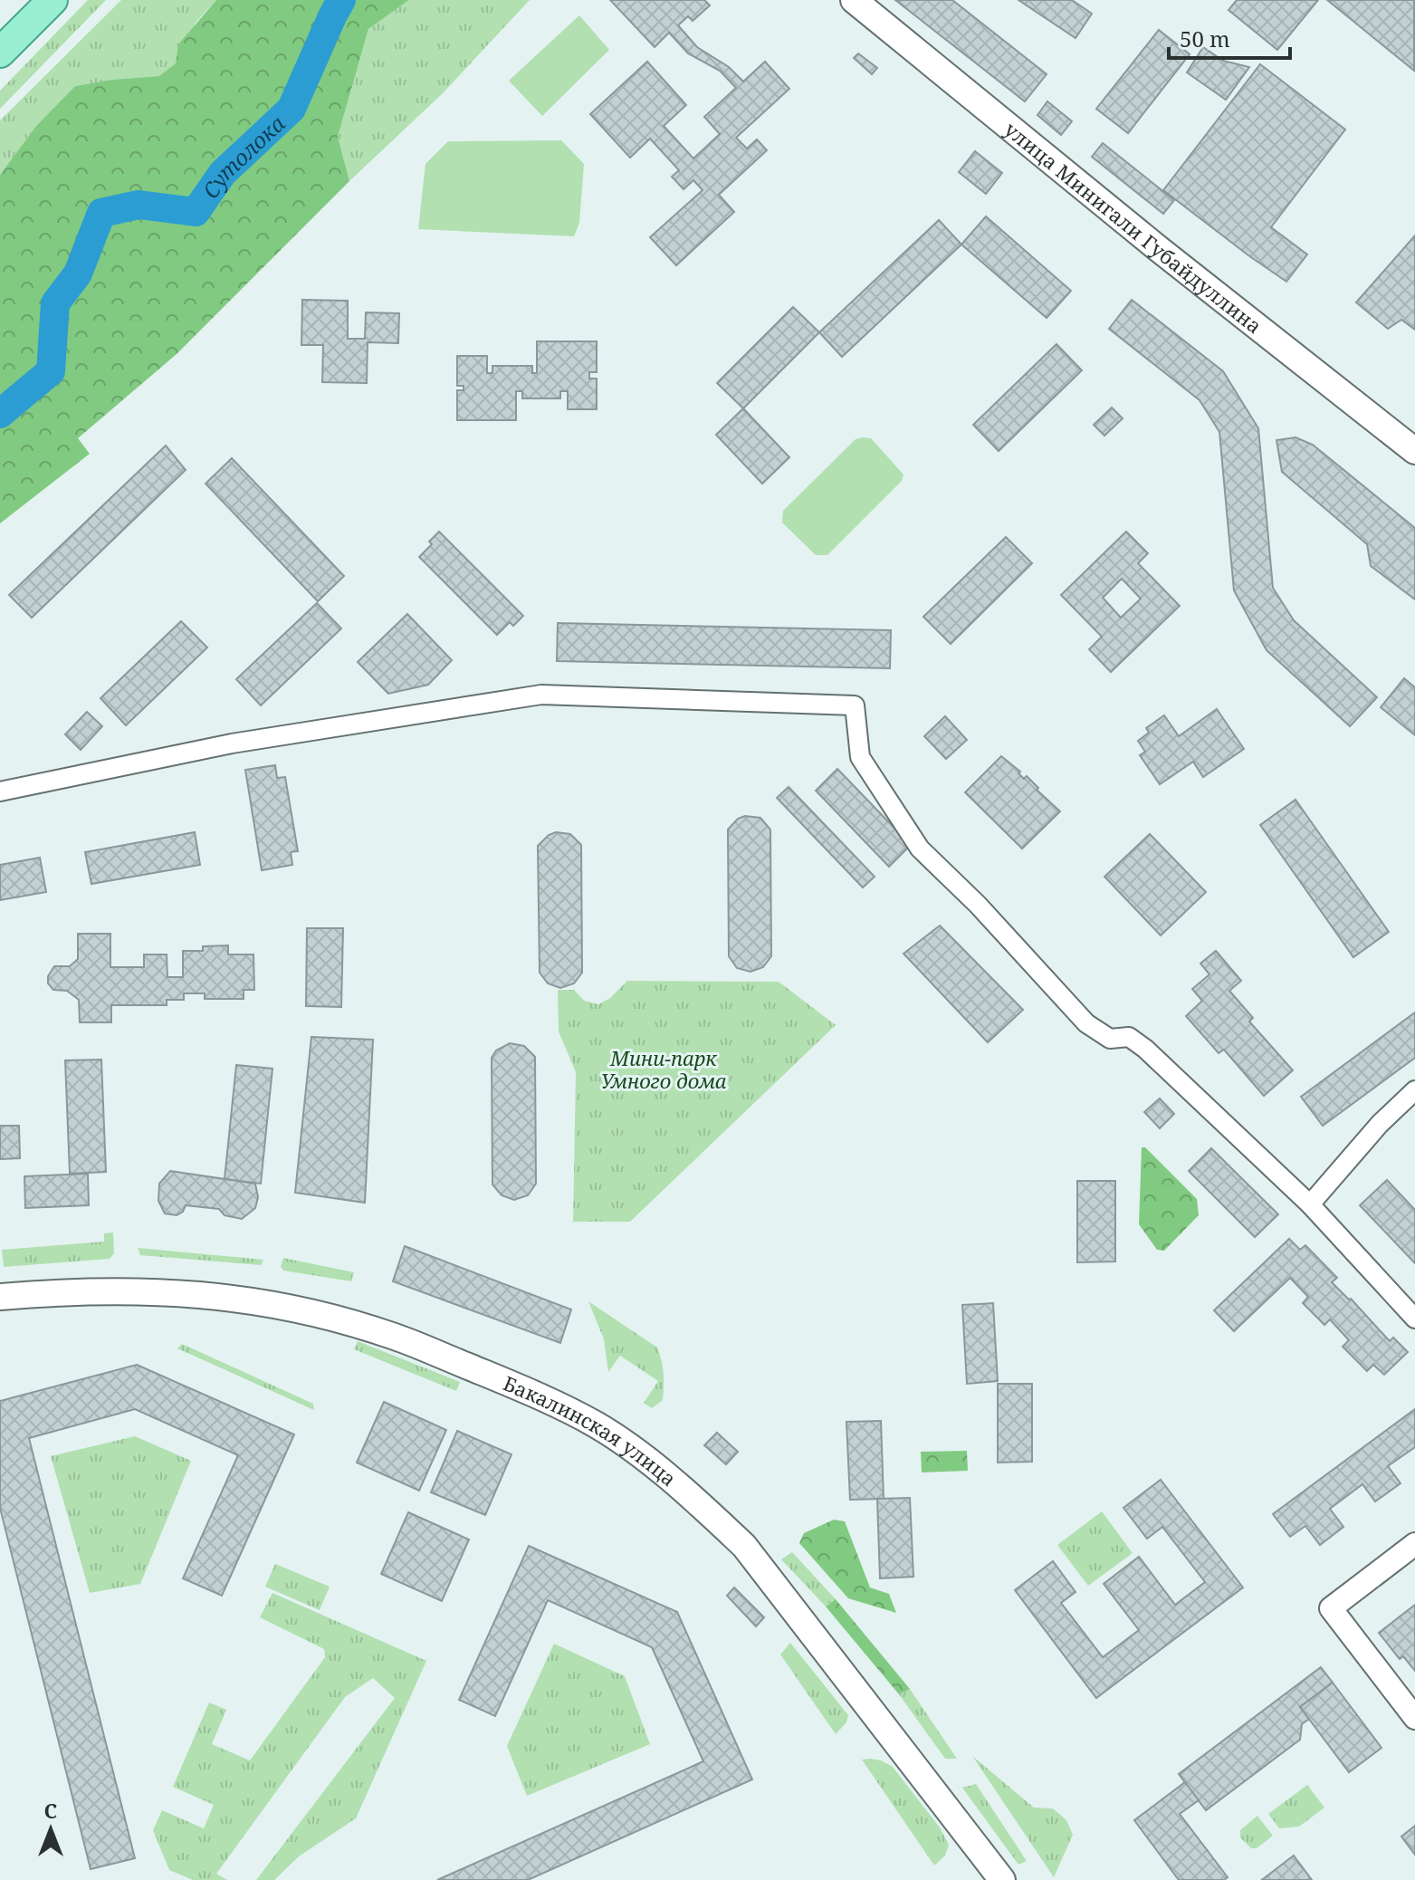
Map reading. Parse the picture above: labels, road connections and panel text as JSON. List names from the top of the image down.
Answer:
{
  "streets": {
    "main road": ["улица Минигали Губайдуллина", "Бакалинская улица"]
  },
  "water": ["Сутолока"],
  "parks": ["Мини-парк Умного дома"],
  "scale_bar": "50 m",
  "north": "top"
}
